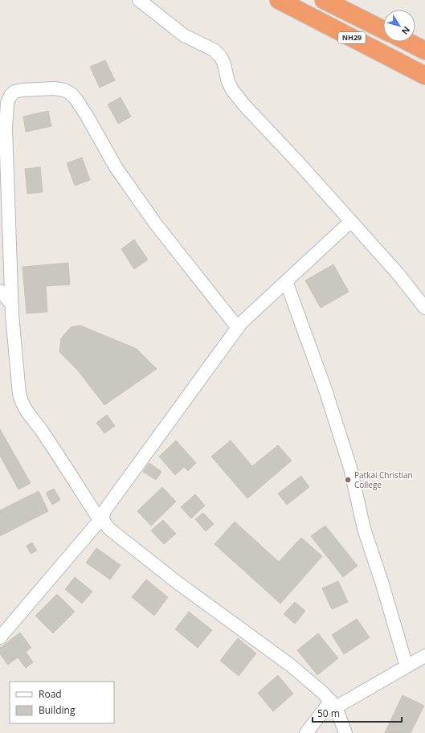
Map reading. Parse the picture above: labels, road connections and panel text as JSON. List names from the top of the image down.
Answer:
{
  "streets": {
    "highway": ["NH29"]
  },
  "places": ["Patkai Christian College"],
  "legend": ["Road", "Building"],
  "scale_bar": "50 m",
  "north": "bottom right"
}
